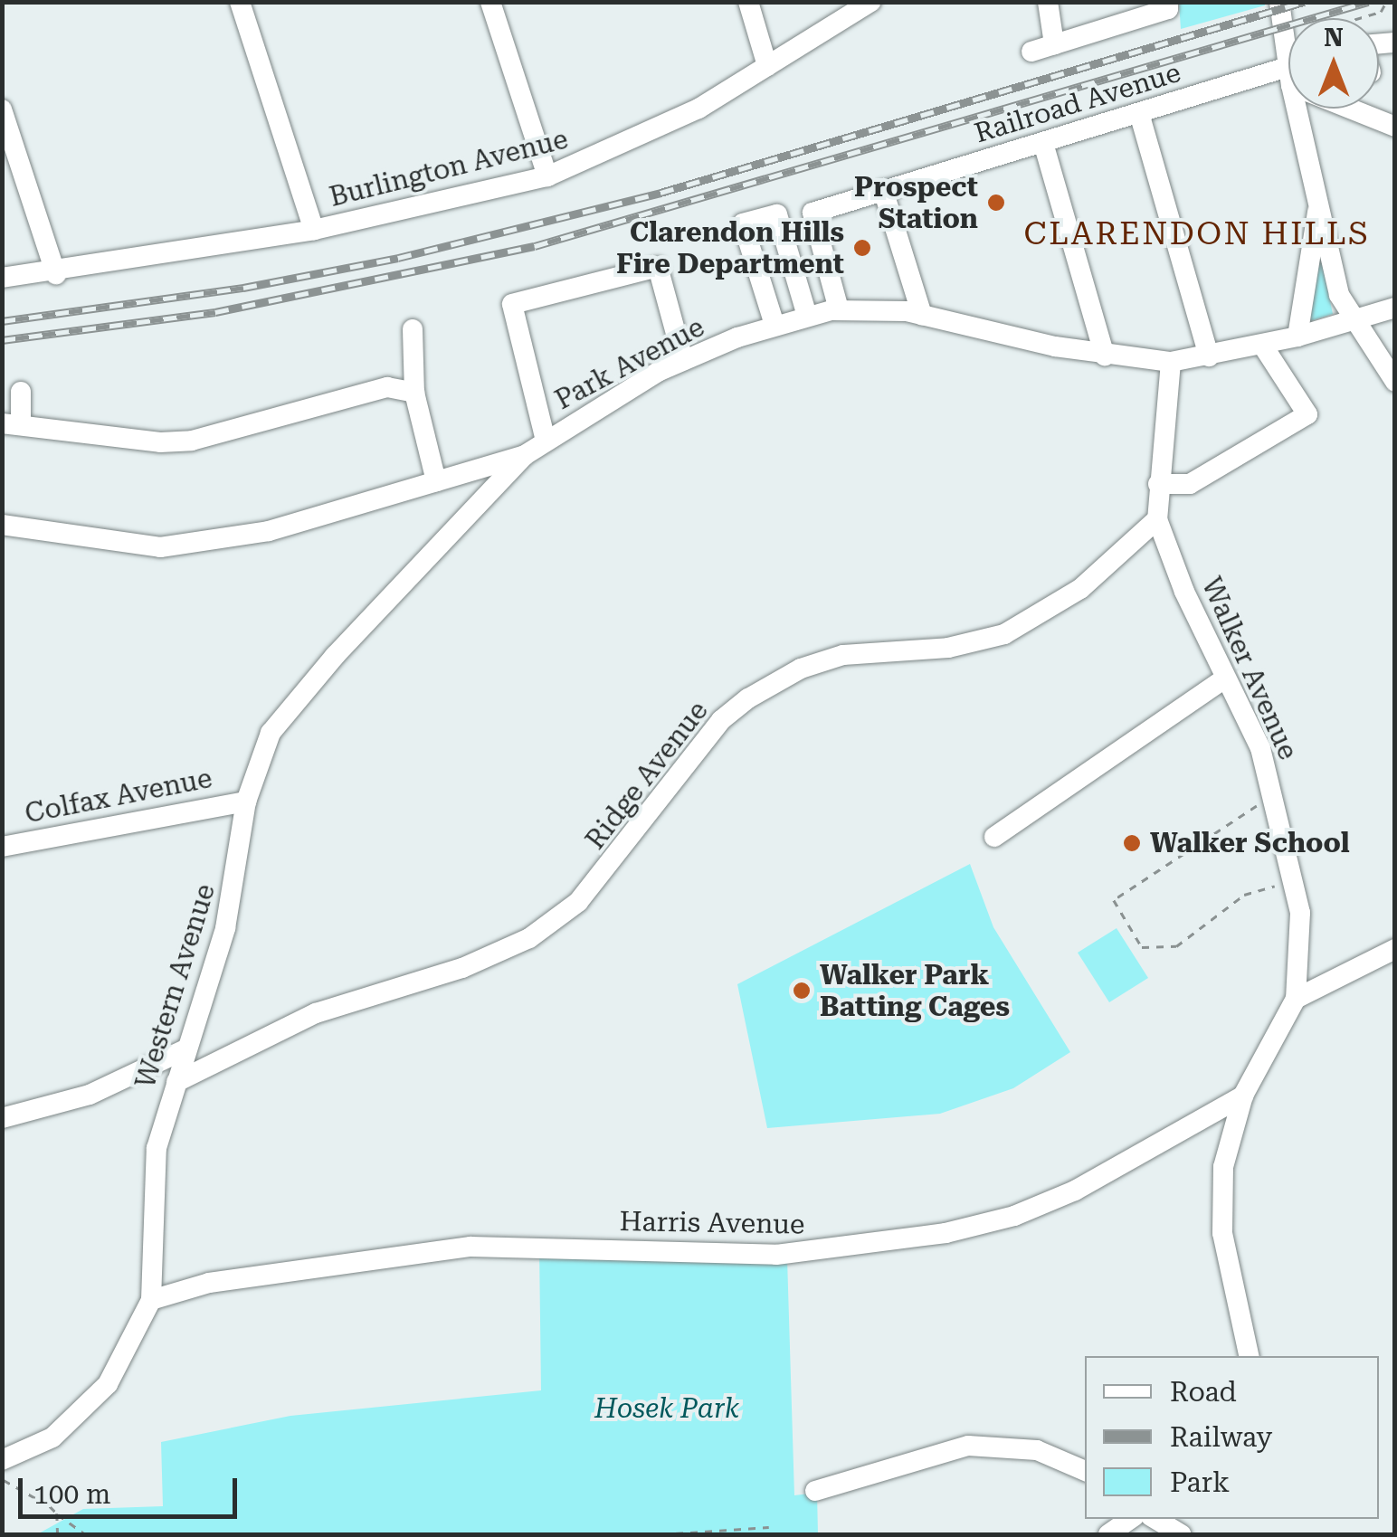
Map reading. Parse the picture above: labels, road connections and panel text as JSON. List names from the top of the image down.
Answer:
{
  "streets": {
    "street": [
      "Railroad Avenue",
      "Burlington Avenue",
      "Park Avenue",
      "Walker Avenue",
      "Ridge Avenue",
      "Colfax Avenue",
      "Western Avenue",
      "Harris Avenue"
    ]
  },
  "crossings": [
    ["Railroad Avenue", "Park Avenue"],
    ["Park Avenue", "Walker Avenue"],
    ["Park Avenue", "Western Avenue"],
    ["Walker Avenue", "Ridge Avenue"],
    ["Walker Avenue", "Harris Avenue"],
    ["Ridge Avenue", "Western Avenue"],
    ["Colfax Avenue", "Western Avenue"],
    ["Western Avenue", "Harris Avenue"]
  ],
  "districts": ["CLARENDON HILLS"],
  "parks": ["Hosek Park"],
  "places": [
    "Prospect Station",
    "Clarendon Hills Fire Department",
    "Walker School",
    "Walker Park Batting Cages"
  ],
  "legend": ["Road", "Railway", "Park"],
  "scale_bar": "100 m",
  "north": "top"
}
